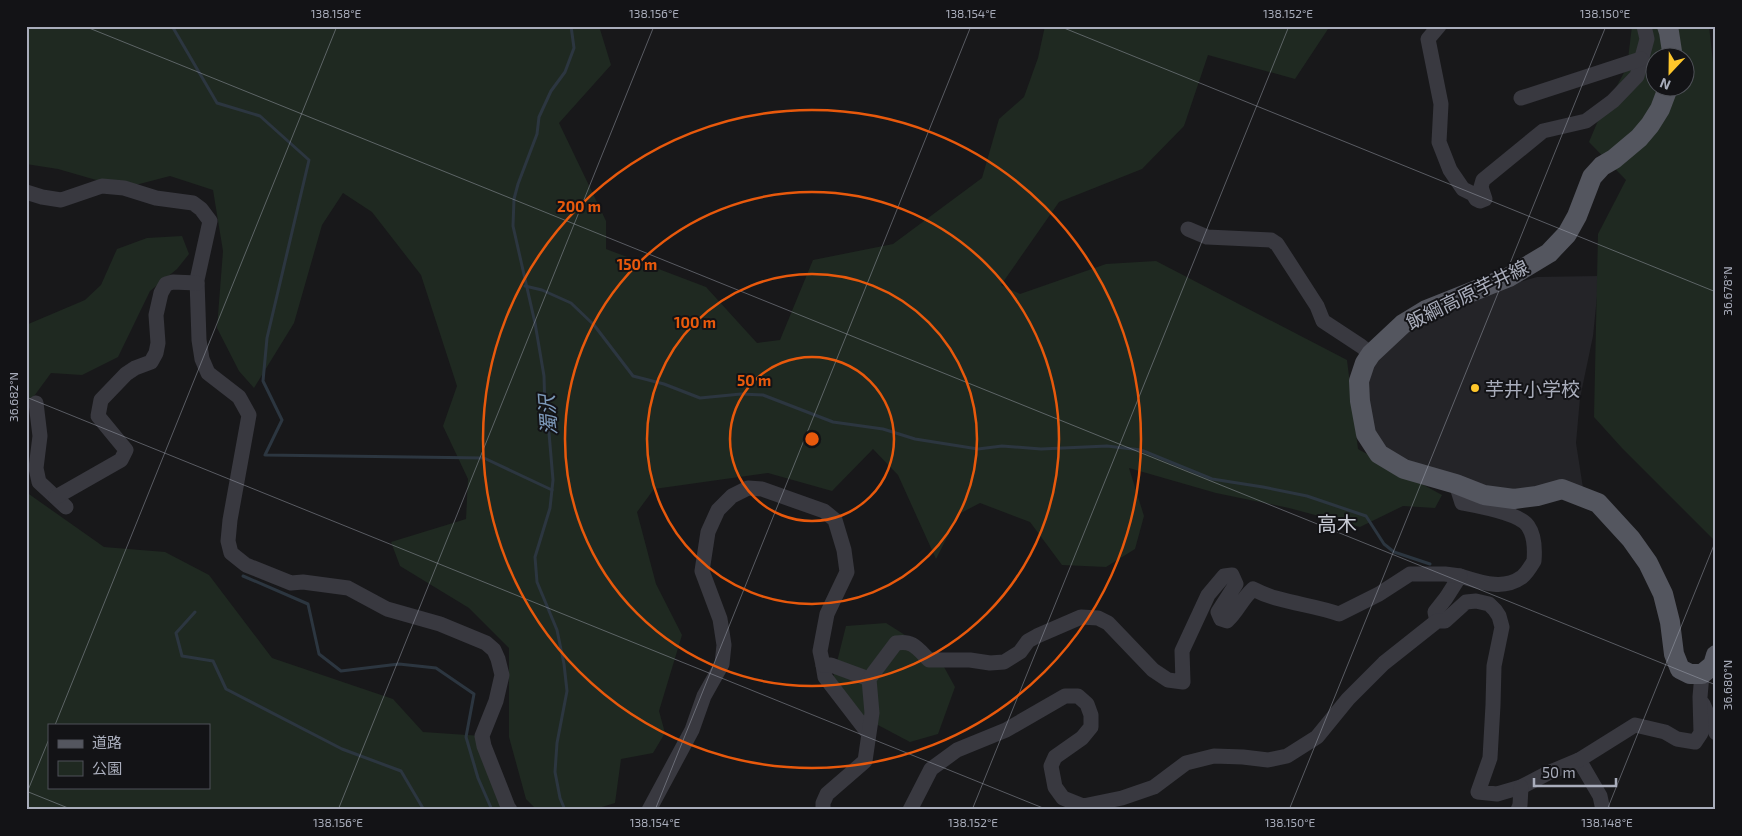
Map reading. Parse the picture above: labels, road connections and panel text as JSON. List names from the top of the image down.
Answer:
{
  "streets": {
    "main road": ["飯綱高原芋井線"]
  },
  "districts": ["高木"],
  "water": ["濁沢"],
  "places": ["芋井小学校"],
  "legend": ["道路", "公園"],
  "scale_bar": "50 m",
  "north": "bottom",
  "coordinates": [
    "138.158°E",
    "138.156°E",
    "138.154°E",
    "138.152°E",
    "138.150°E",
    "36.678°N",
    "36.682°N",
    "36.680°N",
    "138.148°E"
  ],
  "rings": [
    "200 m",
    "150 m",
    "100 m",
    "50 m"
  ]
}
